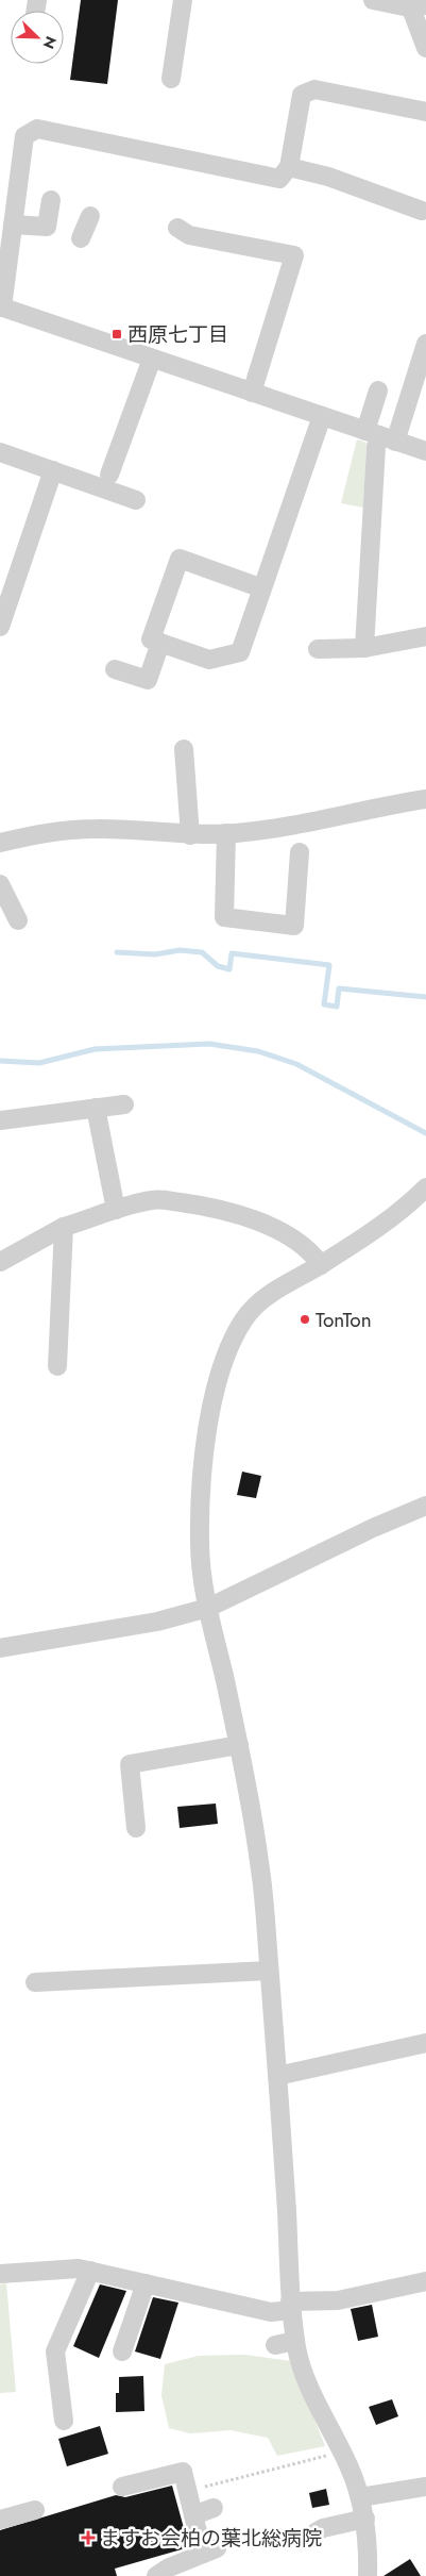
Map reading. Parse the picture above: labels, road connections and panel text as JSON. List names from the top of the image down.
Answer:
{
  "places": {
    "transit": ["西原七丁目"],
    "other": ["TonTon"],
    "health": ["ますお会柏の葉北総病院"]
  },
  "north": "bottom right"
}
